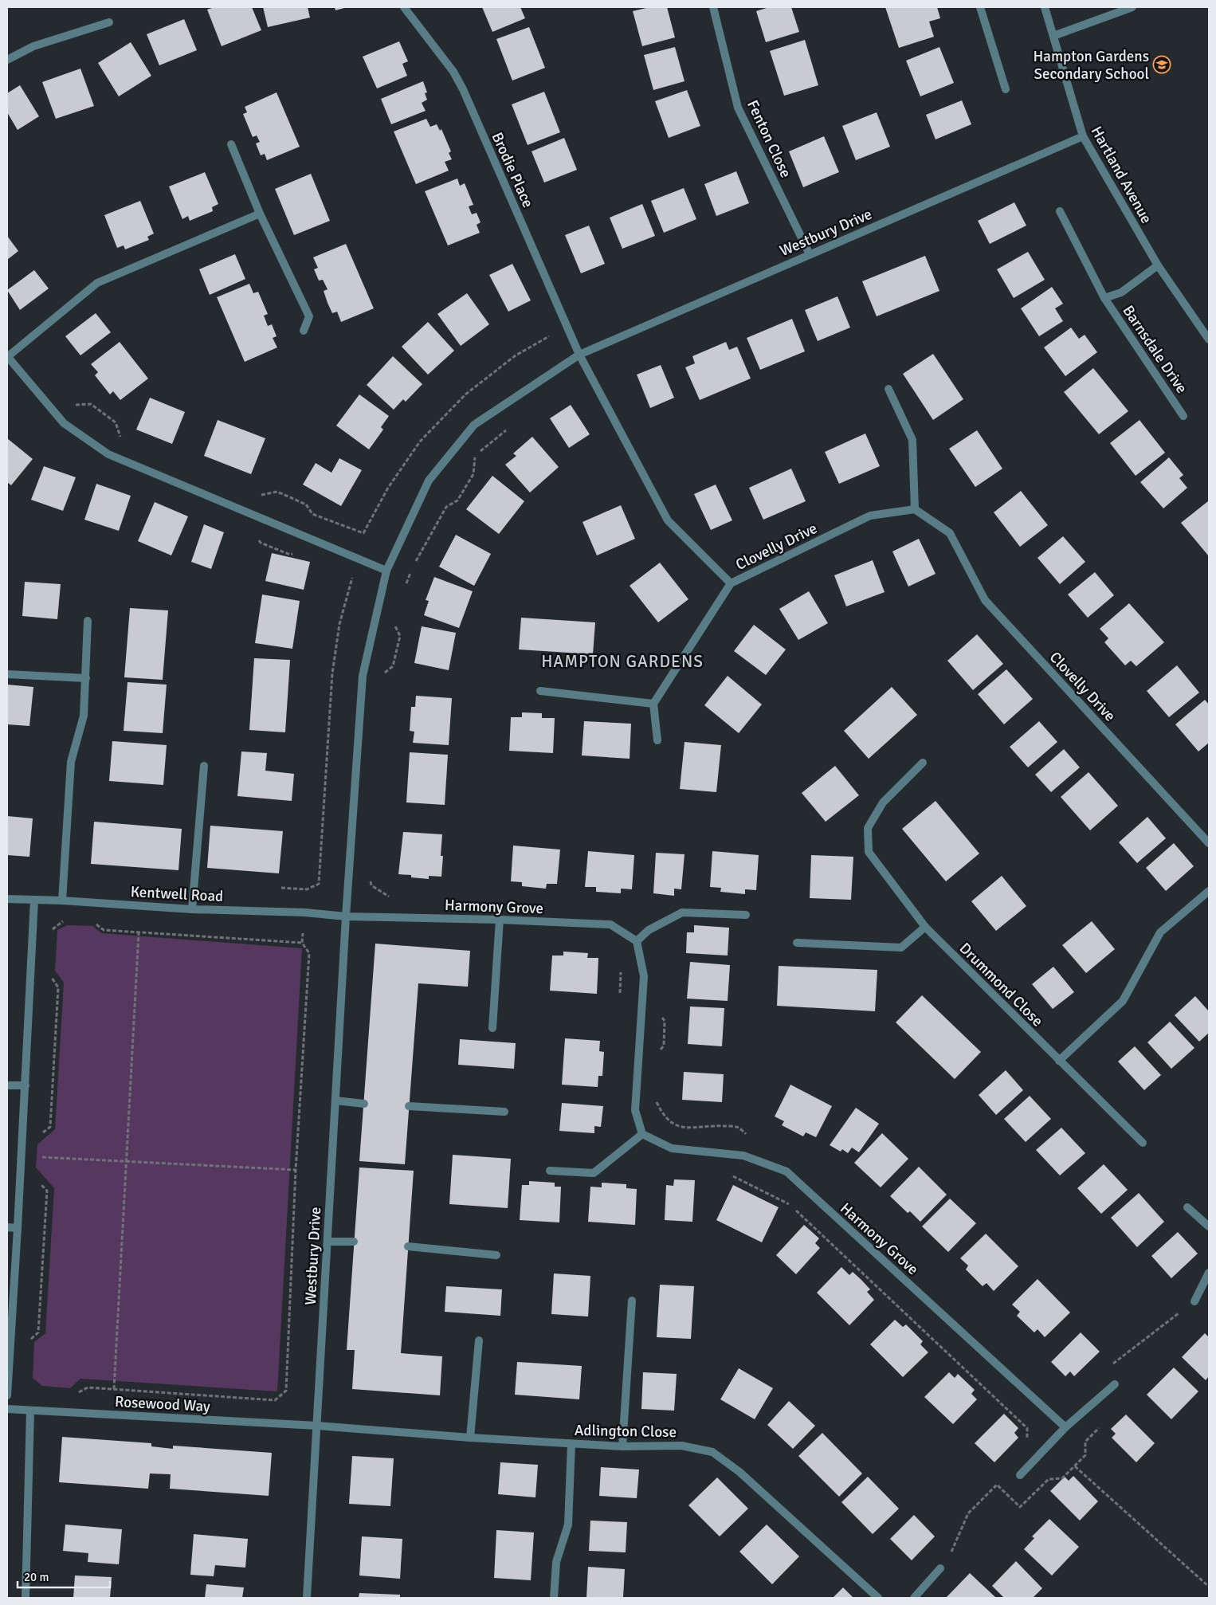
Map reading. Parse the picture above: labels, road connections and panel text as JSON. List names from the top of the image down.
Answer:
{
  "streets": {
    "street": [
      "Fenton Close",
      "Brodie Place",
      "Hartland Avenue",
      "Westbury Drive",
      "Barnsdale Drive",
      "Clovelly Drive",
      "Kentwell Road",
      "Harmony Grove",
      "Drummond Close",
      "Rosewood Way",
      "Adlington Close"
    ]
  },
  "crossings": [
    ["Fenton Close", "Westbury Drive"],
    ["Brodie Place", "Westbury Drive"],
    ["Brodie Place", "Clovelly Drive"],
    ["Hartland Avenue", "Westbury Drive"],
    ["Hartland Avenue", "Barnsdale Drive"],
    ["Westbury Drive", "Clovelly Drive"],
    ["Westbury Drive", "Kentwell Road"],
    ["Westbury Drive", "Harmony Grove"],
    ["Westbury Drive", "Rosewood Way"],
    ["Westbury Drive", "Adlington Close"],
    ["Kentwell Road", "Harmony Grove"],
    ["Rosewood Way", "Adlington Close"]
  ],
  "districts": ["HAMPTON GARDENS"],
  "places": {
    "school or university": ["Hampton Gardens Secondary School"]
  },
  "scale_bar": "20 m"
}
